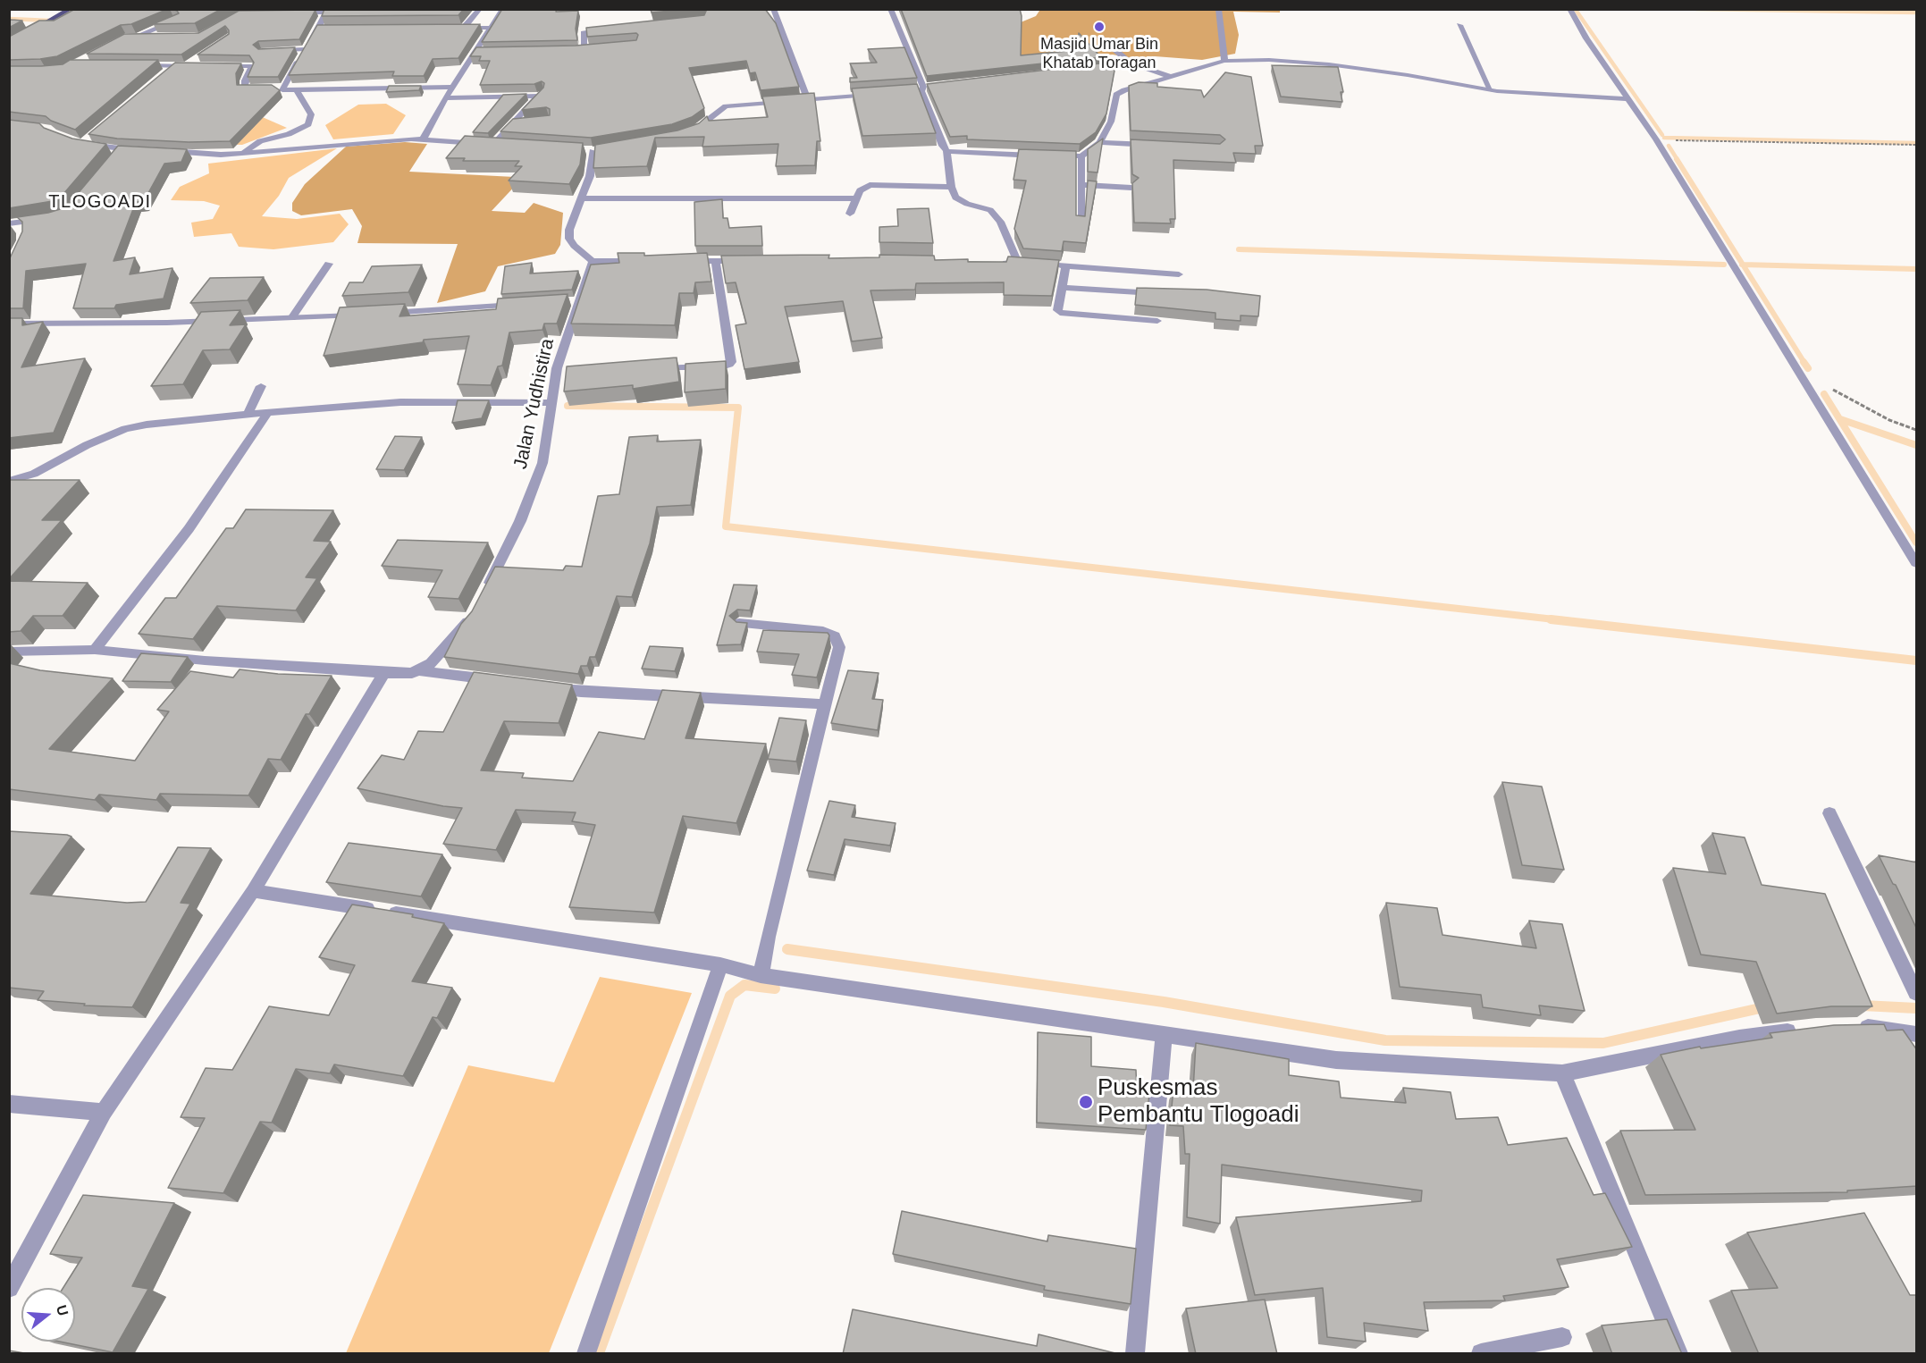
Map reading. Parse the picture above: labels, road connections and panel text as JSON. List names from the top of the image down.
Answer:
{
  "streets": {
    "street": ["Jalan Yudhistira"]
  },
  "districts": ["TLOGOADI"],
  "places": ["Masjid Umar Bin Khatab Toragan", "Puskesmas Pembantu Tlogoadi"],
  "north": "right"
}
